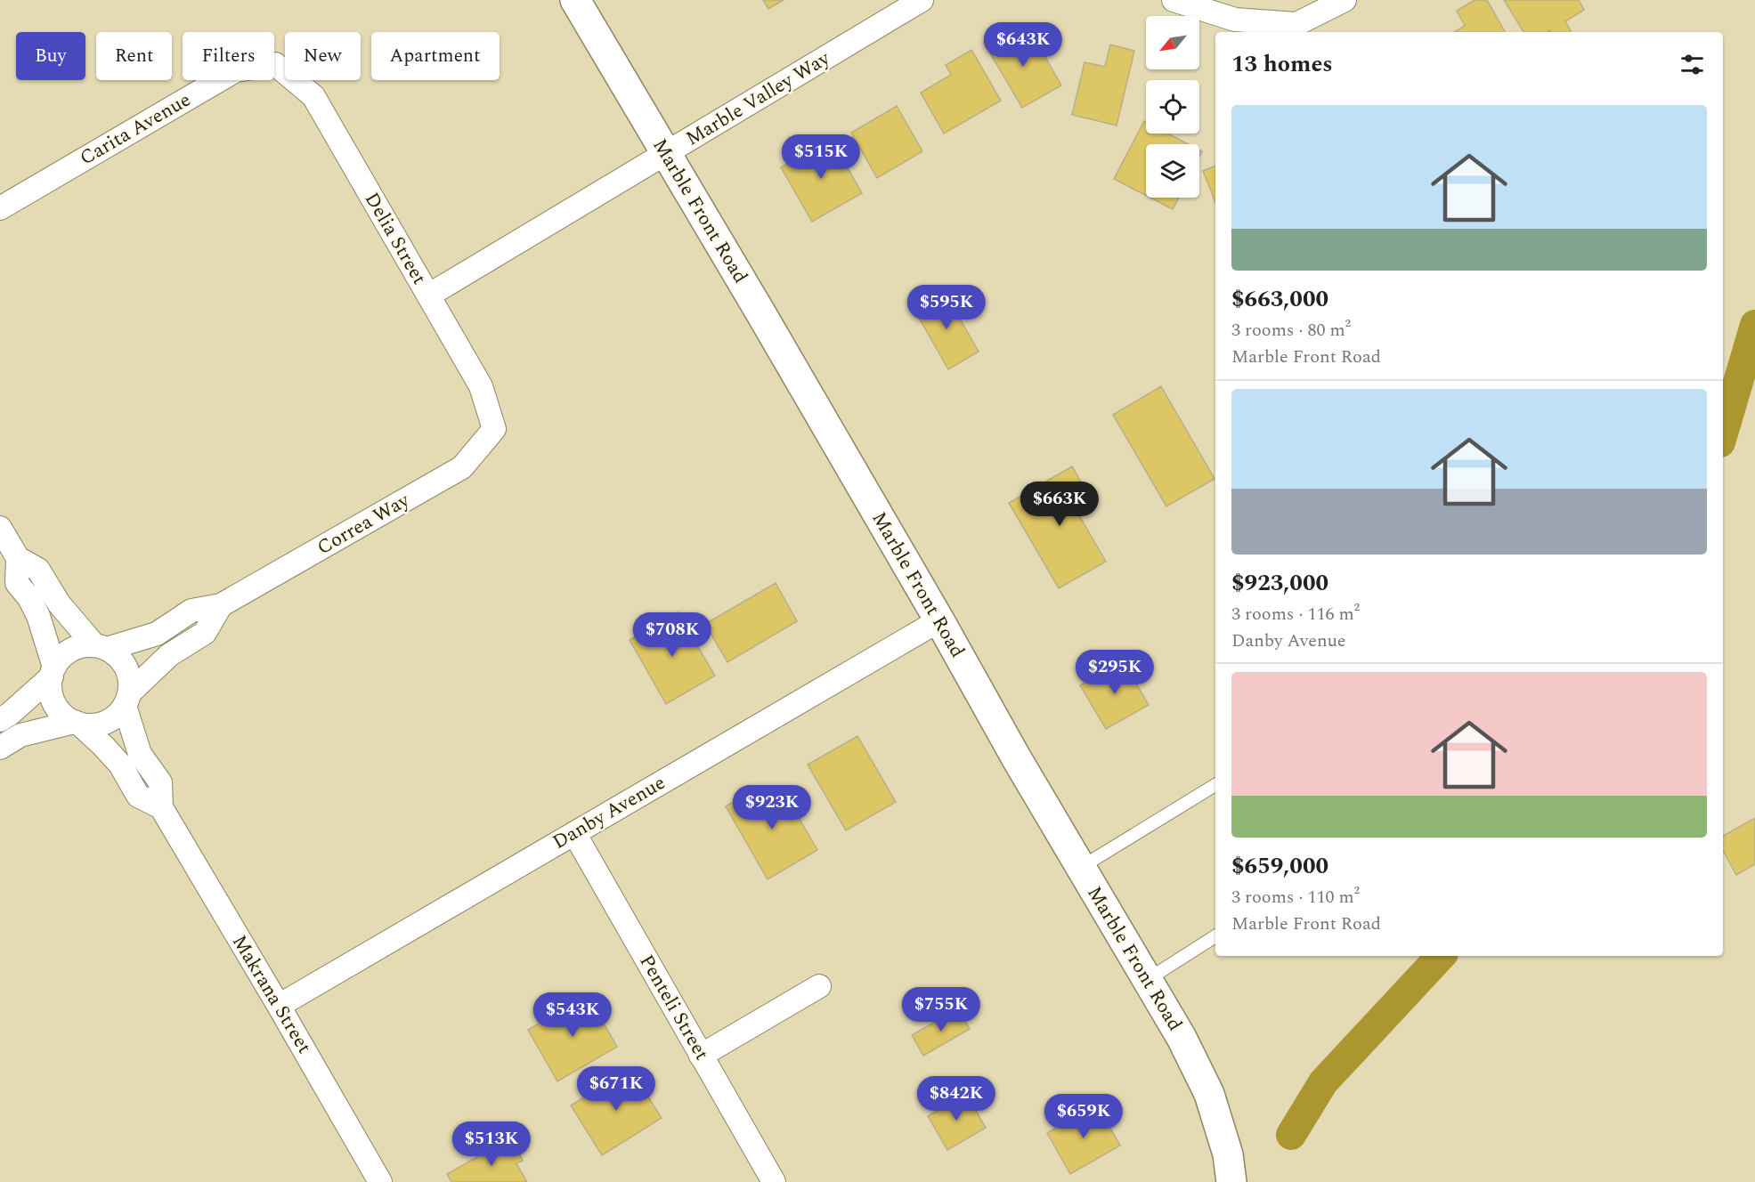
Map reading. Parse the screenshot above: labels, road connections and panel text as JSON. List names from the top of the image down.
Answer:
{
  "streets": {
    "street": [
      "Marble Valley Way",
      "Carita Avenue",
      "Marble Front Road",
      "Delia Street",
      "Correa Way",
      "Danby Avenue",
      "Makrana Street",
      "Penteli Street"
    ]
  },
  "crossings": [
    ["Marble Valley Way", "Marble Front Road"],
    ["Marble Valley Way", "Delia Street"],
    ["Carita Avenue", "Delia Street"],
    ["Marble Front Road", "Danby Avenue"],
    ["Delia Street", "Correa Way"],
    ["Correa Way", "Makrana Street"],
    ["Danby Avenue", "Makrana Street"],
    ["Danby Avenue", "Penteli Street"]
  ],
  "north": "bottom left",
  "page": {
    "price": [
      "$643K",
      "$515K",
      "$595K",
      "$663K",
      "$708K",
      "$295K",
      "$923K",
      "$755K",
      "$543K",
      "$671K",
      "$842K",
      "$659K",
      "$513K"
    ],
    "chip": [
      "Buy",
      "Rent",
      "Filters",
      "New",
      "Apartment"
    ],
    "heading": "13 homes",
    "list": [
      {
        "name": "$663,000",
        "note": "3 rooms · 80 m² · Marble Front Road"
      },
      {
        "name": "$923,000",
        "note": "3 rooms · 116 m² · Danby Avenue"
      },
      {
        "name": "$659,000",
        "note": "3 rooms · 110 m² · Marble Front Road"
      }
    ]
  }
}
